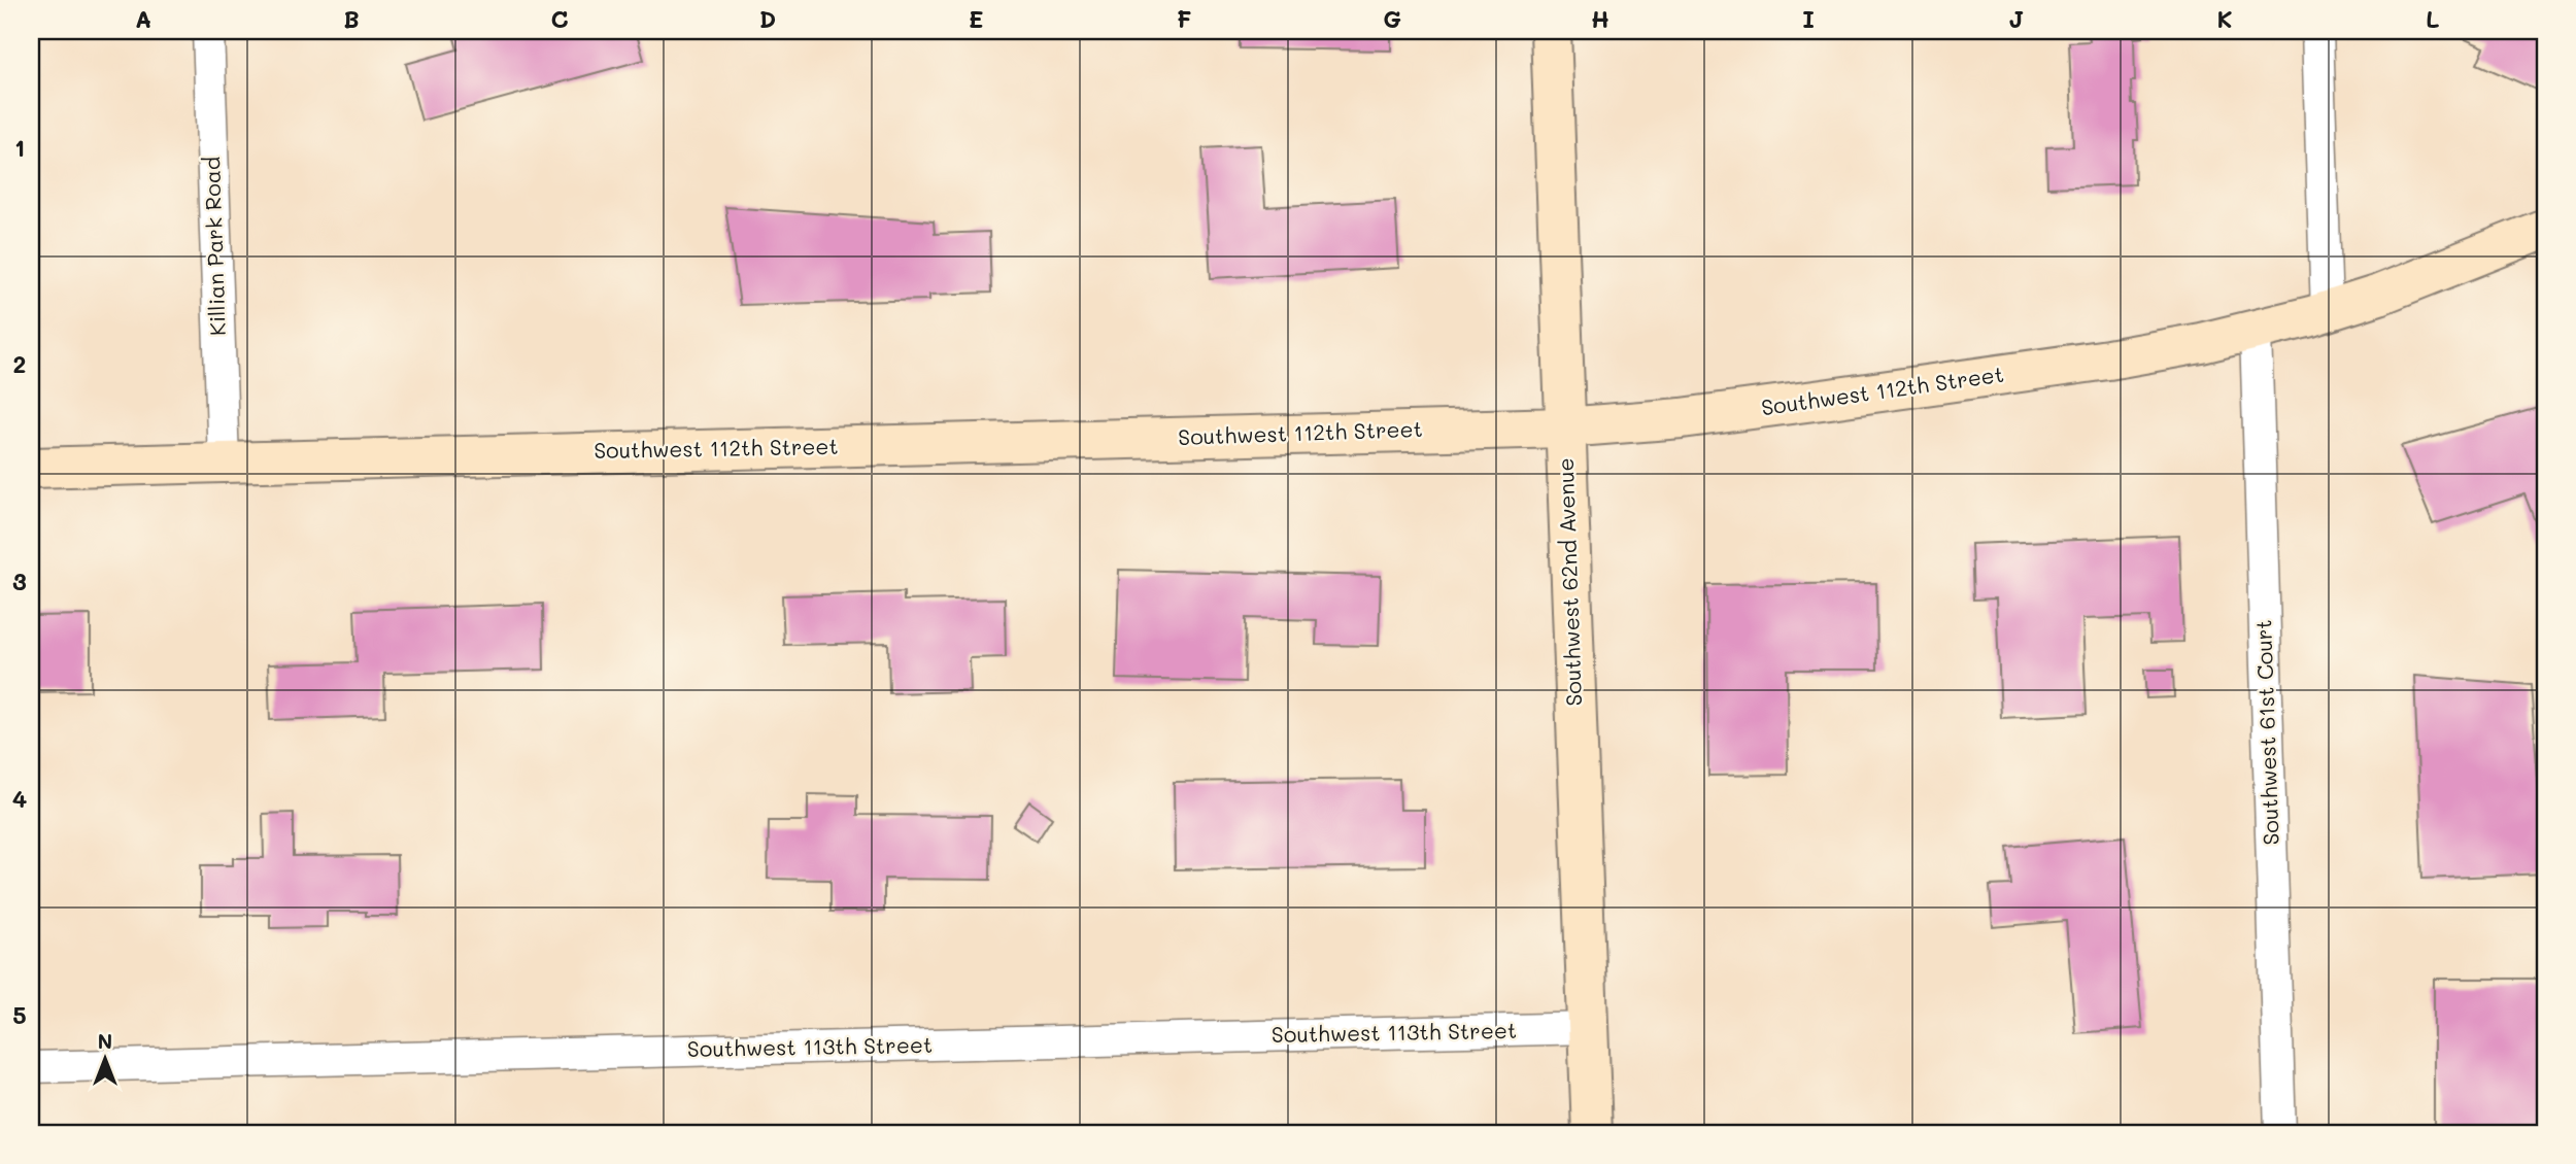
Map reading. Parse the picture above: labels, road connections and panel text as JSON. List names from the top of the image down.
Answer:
{
  "streets": {
    "main road": ["Southwest 112th Street", "Southwest 62nd Avenue"],
    "street": ["Killian Park Road", "Southwest 61st Court", "Southwest 113th Street"]
  },
  "crossings": [
    ["Killian Park Road", "Southwest 112th Street"],
    ["Southwest 112th Street", "Southwest 62nd Avenue"],
    ["Southwest 112th Street", "Southwest 61st Court"],
    ["Southwest 62nd Avenue", "Southwest 113th Street"]
  ],
  "north": "top",
  "grid": {
    "columns": [
      "A",
      "B",
      "C",
      "D",
      "E",
      "F",
      "G",
      "H",
      "I",
      "J",
      "K",
      "L"
    ],
    "rows": [
      "1",
      "2",
      "3",
      "4",
      "5"
    ]
  }
}
